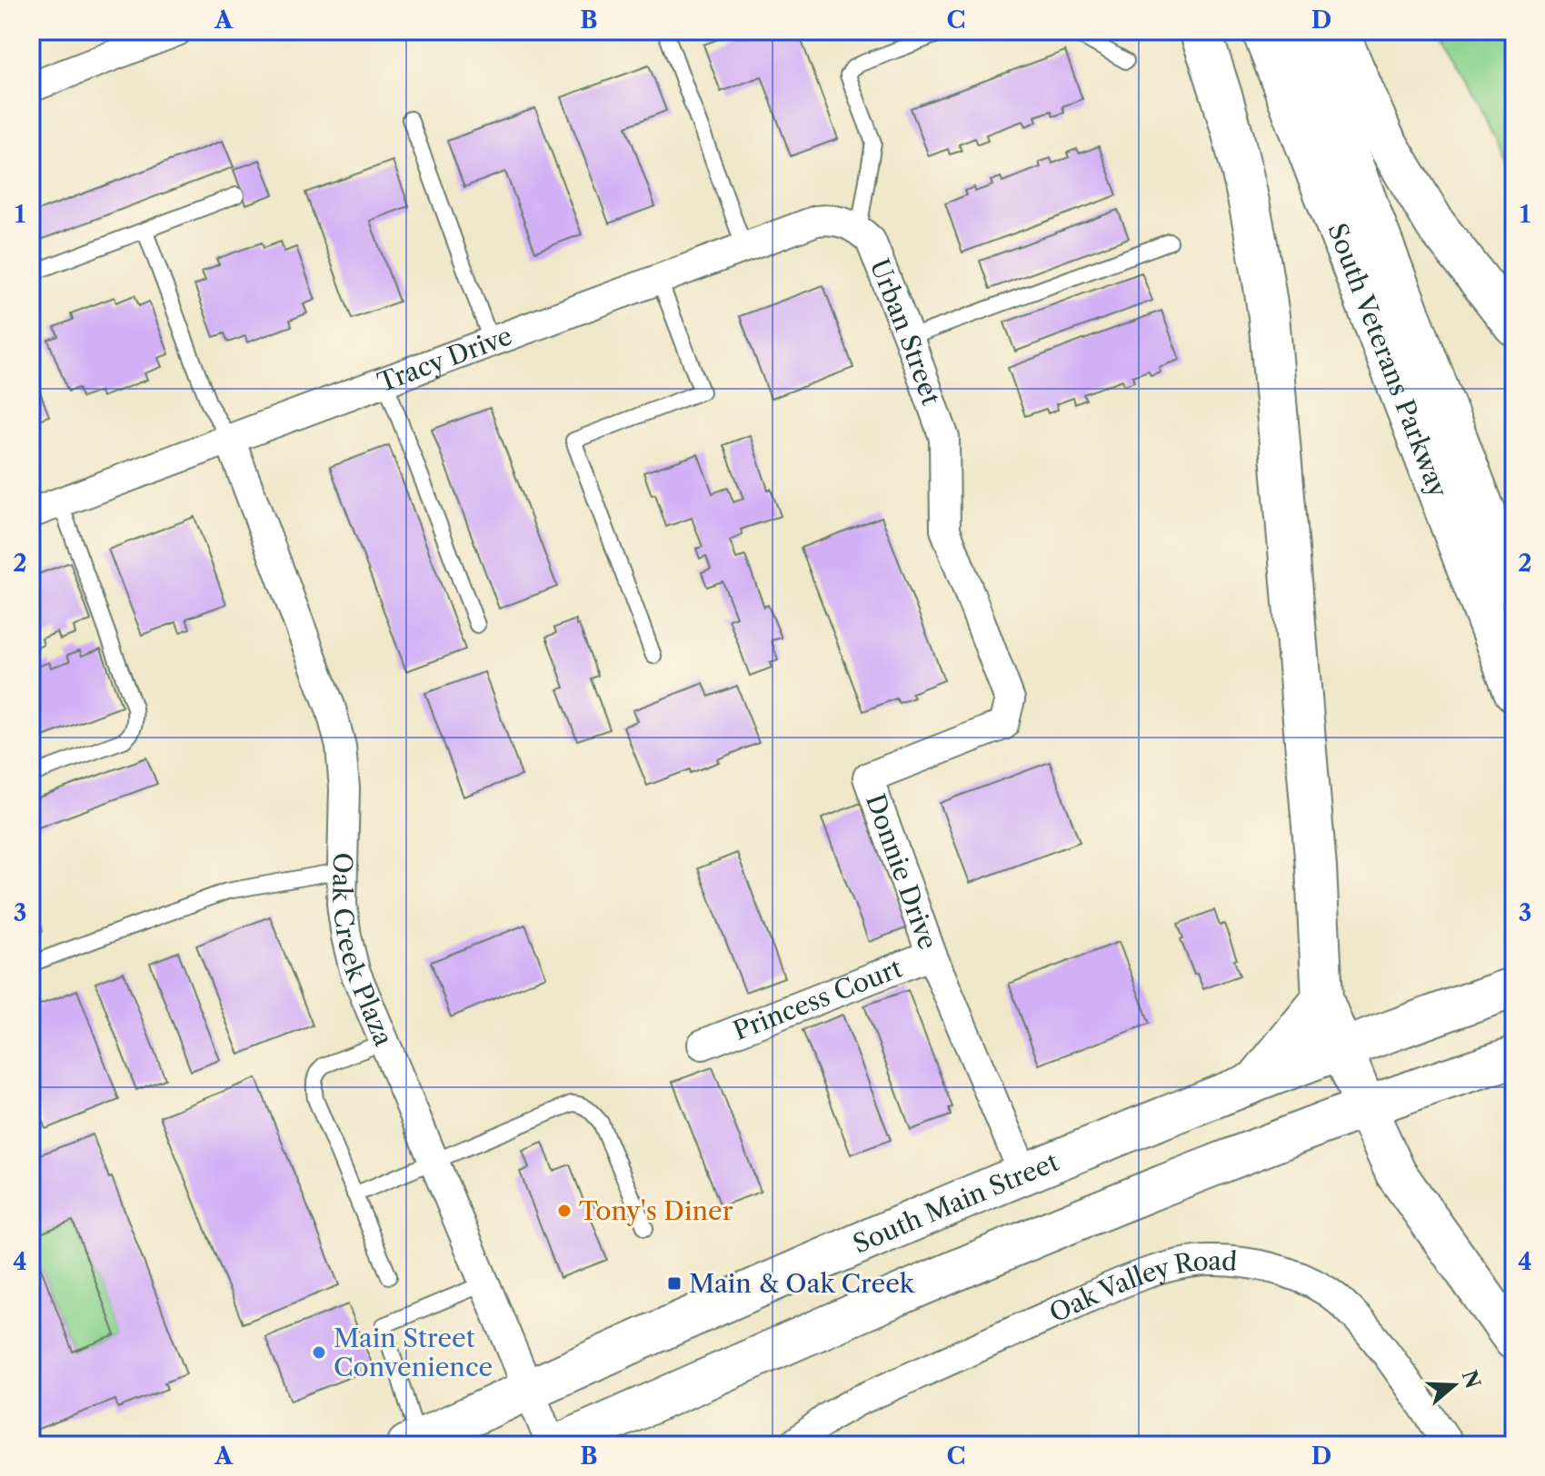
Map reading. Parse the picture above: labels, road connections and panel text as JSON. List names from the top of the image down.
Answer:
{
  "streets": {
    "highway": ["South Veterans Parkway", "South Main Street"],
    "street": [
      "Urban Street",
      "Tracy Drive",
      "Donnie Drive",
      "Oak Creek Plaza",
      "Princess Court",
      "Oak Valley Road"
    ]
  },
  "crossings": [
    ["Urban Street", "Tracy Drive"],
    ["Urban Street", "Donnie Drive"],
    ["Tracy Drive", "Oak Creek Plaza"],
    ["Donnie Drive", "Princess Court"],
    ["Donnie Drive", "South Main Street"],
    ["Oak Creek Plaza", "South Main Street"]
  ],
  "places": {
    "other": ["Tony's Diner", "Main Street Convenience"],
    "transit": ["Main & Oak Creek"]
  },
  "north": "right",
  "grid": {
    "columns": [
      "A",
      "B",
      "C",
      "D"
    ],
    "rows": [
      "1",
      "2",
      "3",
      "4"
    ]
  }
}
